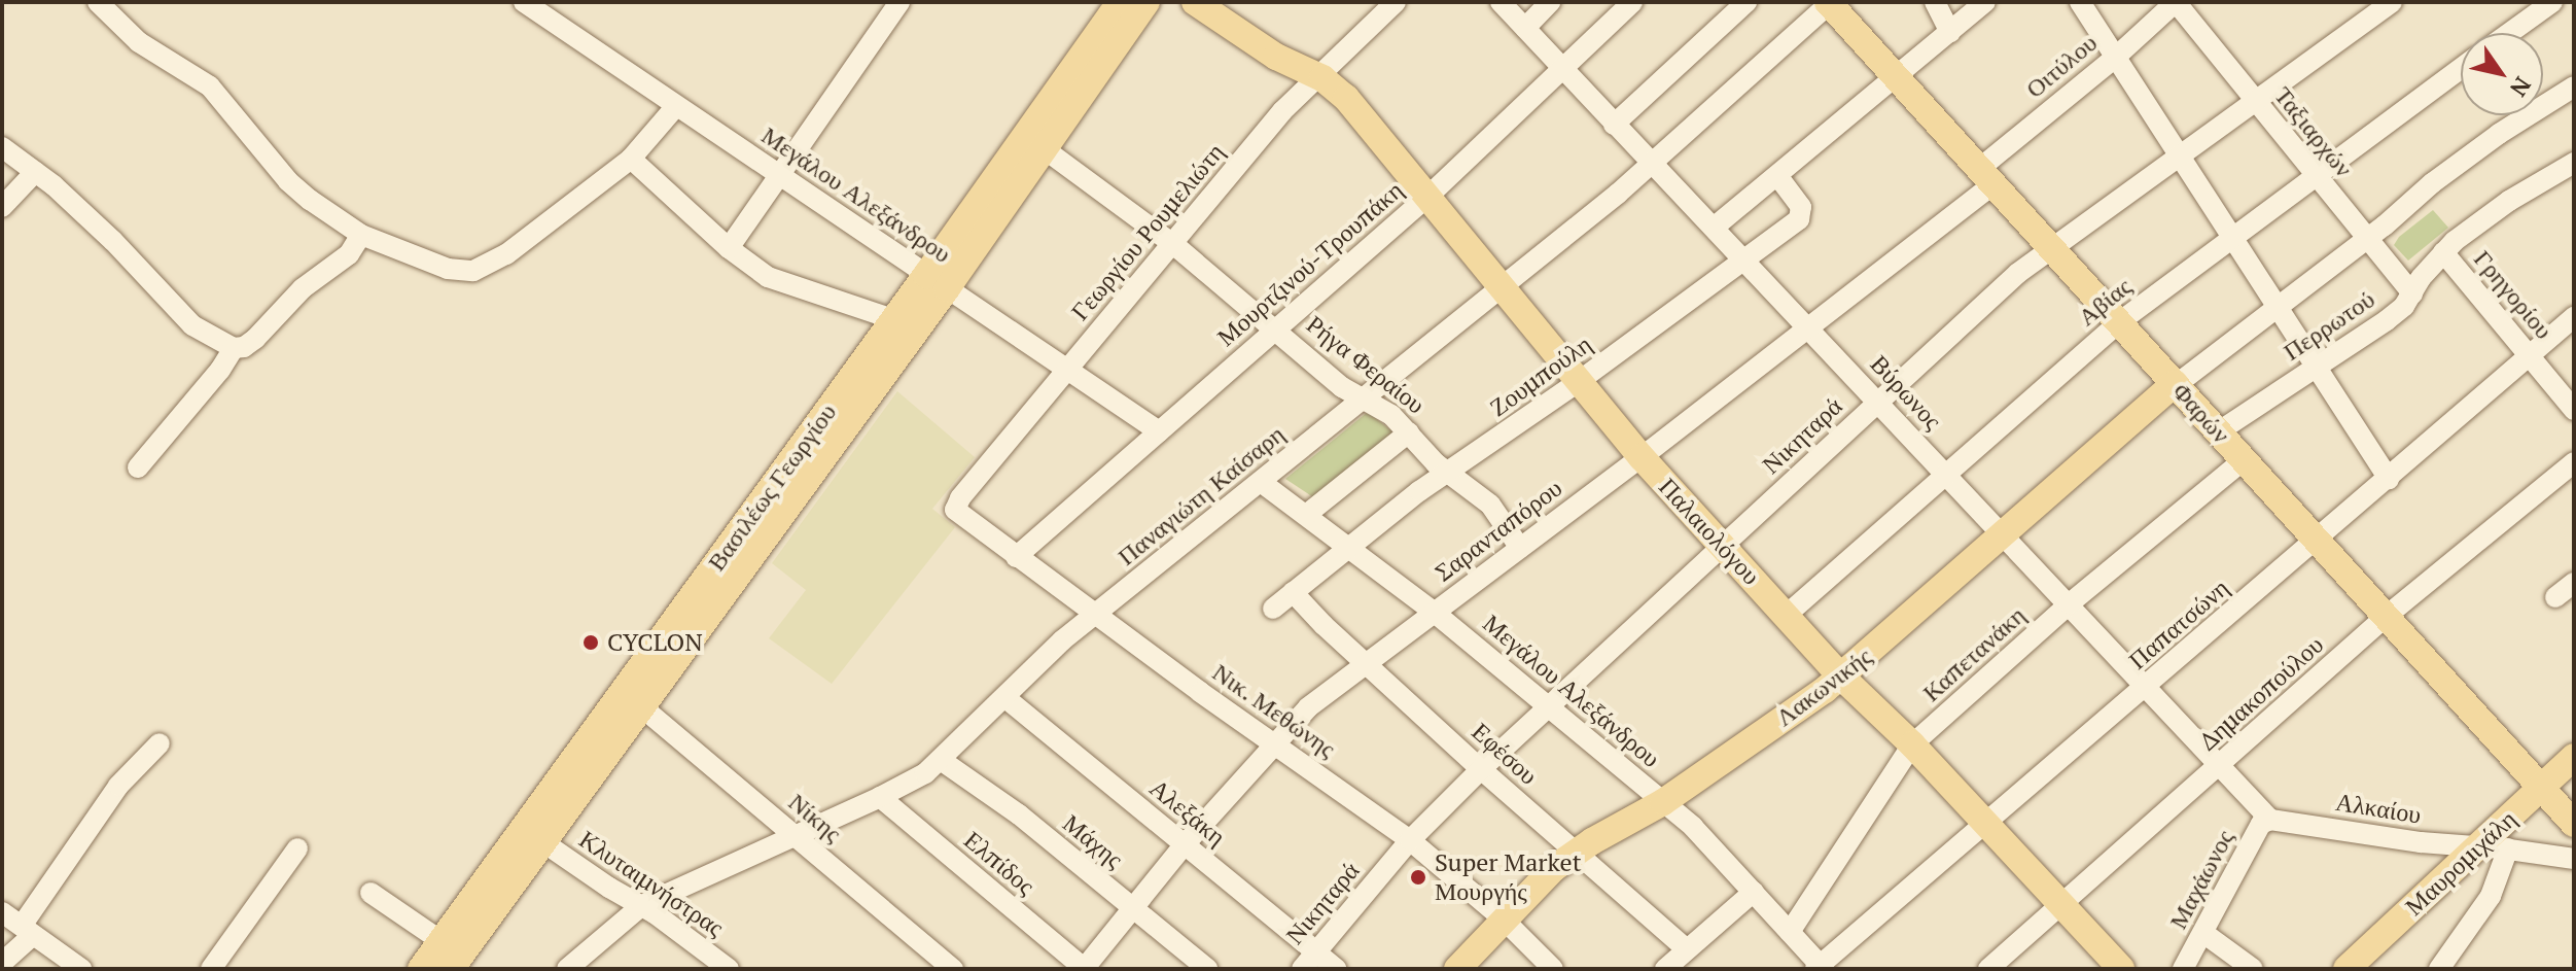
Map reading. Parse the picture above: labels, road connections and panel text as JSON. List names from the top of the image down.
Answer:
{
  "streets": {
    "main road": [
      "Φαρών",
      "Βασιλέως Γεωργίου",
      "Παλαιολόγου",
      "Λακωνικής",
      "Μαυρομιχάλη"
    ],
    "street": [
      "Οιτύλου",
      "Ταξιαρχών",
      "Μεγάλου Αλεξάνδρου",
      "Γεωργίου Ρουμελιώτη",
      "Μουρτζινού-Τρουπάκη",
      "Γρηγορίου",
      "Αβίας",
      "Περρωτού",
      "Ρήγα Φεραίου",
      "Ζουμπούλη",
      "Βύρωνος",
      "Νικηταρά",
      "Παναγιώτη Καίσαρη",
      "Σαρανταπόρου",
      "Παπατσώνη",
      "Καπετανάκη",
      "Δημακοπούλου",
      "Νικ. Μεθώνης",
      "Εφέσου",
      "Αλκαίου",
      "Αλεξάκη",
      "Νίκης",
      "Μάχης",
      "Ελπίδος",
      "Μαχάωνος",
      "Κλυταιμνήστρας"
    ]
  },
  "crossings": [
    ["Οιτύλου", "Ταξιαρχών"],
    ["Οιτύλου", "Φαρών"],
    ["Οιτύλου", "Σαρανταπόρου"],
    ["Ταξιαρχών", "Αβίας"],
    ["Ταξιαρχών", "Περρωτού"],
    ["Ταξιαρχών", "Νικηταρά"],
    ["Μεγάλου Αλεξάνδρου", "Γεωργίου Ρουμελιώτη"],
    ["Μεγάλου Αλεξάνδρου", "Μουρτζινού-Τρουπάκη"],
    ["Μεγάλου Αλεξάνδρου", "Ζουμπούλη"],
    ["Μεγάλου Αλεξάνδρου", "Νικηταρά"],
    ["Μεγάλου Αλεξάνδρου", "Βασιλέως Γεωργίου"],
    ["Μεγάλου Αλεξάνδρου", "Παναγιώτη Καίσαρη"],
    ["Μεγάλου Αλεξάνδρου", "Σαρανταπόρου"],
    ["Μεγάλου Αλεξάνδρου", "Παπατσώνη"],
    ["Μεγάλου Αλεξάνδρου", "Καπετανάκη"],
    ["Μεγάλου Αλεξάνδρου", "Λακωνικής"],
    ["Γεωργίου Ρουμελιώτη", "Ρήγα Φεραίου"],
    ["Γεωργίου Ρουμελιώτη", "Παλαιολόγου"],
    ["Γεωργίου Ρουμελιώτη", "Νικ. Μεθώνης"],
    ["Μουρτζινού-Τρουπάκη", "Ρήγα Φεραίου"],
    ["Μουρτζινού-Τρουπάκη", "Βύρωνος"],
    ["Μουρτζινού-Τρουπάκη", "Παλαιολόγου"],
    ["Μουρτζινού-Τρουπάκη", "Νικ. Μεθώνης"],
    ["Γρηγορίου", "Περρωτού"],
    ["Γρηγορίου", "Παπατσώνη"],
    ["Αβίας", "Βύρωνος"],
    ["Αβίας", "Φαρών"],
    ["Αβίας", "Παλαιολόγου"],
    ["Περρωτού", "Φαρών"],
    ["Ρήγα Φεραίου", "Ζουμπούλη"],
    ["Ρήγα Φεραίου", "Βασιλέως Γεωργίου"],
    ["Ρήγα Φεραίου", "Παναγιώτη Καίσαρη"],
    ["Ρήγα Φεραίου", "Σαρανταπόρου"],
    ["Ζουμπούλη", "Βύρωνος"],
    ["Ζουμπούλη", "Παλαιολόγου"],
    ["Ζουμπούλη", "Εφέσου"],
    ["Βύρωνος", "Νικηταρά"],
    ["Βύρωνος", "Παναγιώτη Καίσαρη"],
    ["Βύρωνος", "Σαρανταπόρου"],
    ["Βύρωνος", "Παπατσώνη"],
    ["Βύρωνος", "Καπετανάκη"],
    ["Βύρωνος", "Λακωνικής"],
    ["Βύρωνος", "Δημακοπούλου"],
    ["Βύρωνος", "Αλκαίου"],
    ["Βύρωνος", "Μαχάωνος"],
    ["Φαρών", "Νικηταρά"],
    ["Φαρών", "Παναγιώτη Καίσαρη"],
    ["Φαρών", "Σαρανταπόρου"],
    ["Φαρών", "Παπατσώνη"],
    ["Φαρών", "Καπετανάκη"],
    ["Φαρών", "Λακωνικής"],
    ["Φαρών", "Δημακοπούλου"],
    ["Φαρών", "Μαυρομιχάλη"],
    ["Νικηταρά", "Παλαιολόγου"],
    ["Νικηταρά", "Νικ. Μεθώνης"],
    ["Νικηταρά", "Εφέσου"],
    ["Νικηταρά", "Αλεξάκη"],
    ["Βασιλέως Γεωργίου", "Νίκης"],
    ["Βασιλέως Γεωργίου", "Κλυταιμνήστρας"],
    ["Παναγιώτη Καίσαρη", "Παλαιολόγου"],
    ["Παναγιώτη Καίσαρη", "Νικ. Μεθώνης"],
    ["Παναγιώτη Καίσαρη", "Αλεξάκη"],
    ["Παναγιώτη Καίσαρη", "Νίκης"],
    ["Παναγιώτη Καίσαρη", "Μάχης"],
    ["Παναγιώτη Καίσαρη", "Ελπίδος"],
    ["Παναγιώτη Καίσαρη", "Κλυταιμνήστρας"],
    ["Σαρανταπόρου", "Παλαιολόγου"],
    ["Σαρανταπόρου", "Νικ. Μεθώνης"],
    ["Σαρανταπόρου", "Εφέσου"],
    ["Σαρανταπόρου", "Αλεξάκη"],
    ["Σαρανταπόρου", "Μάχης"],
    ["Σαρανταπόρου", "Ελπίδος"],
    ["Παλαιολόγου", "Παπατσώνη"],
    ["Παλαιολόγου", "Καπετανάκη"],
    ["Παλαιολόγου", "Λακωνικής"],
    ["Παλαιολόγου", "Δημακοπούλου"],
    ["Λακωνικής", "Νικ. Μεθώνης"],
    ["Λακωνικής", "Εφέσου"],
    ["Αλκαίου", "Μαυρομιχάλη"],
    ["Αλκαίου", "Μαχάωνος"]
  ],
  "places": ["CYCLON", "Super Market Μουργής"],
  "north": "bottom right"
}
